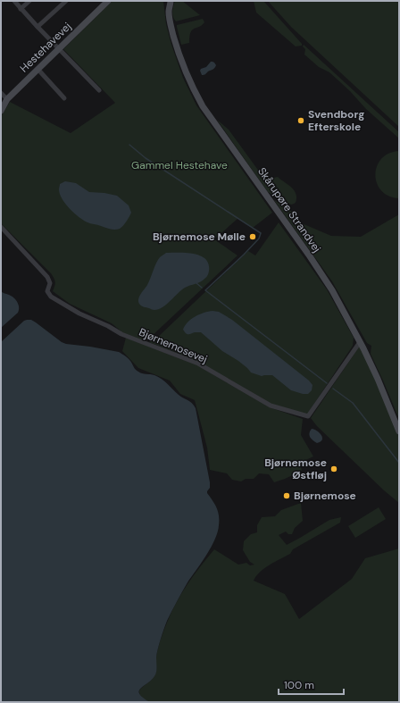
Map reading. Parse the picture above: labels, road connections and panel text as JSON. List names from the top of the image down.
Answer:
{
  "streets": {
    "street": ["Hestehavevej", "Skårupøre Strandvej", "Bjørnemosevej"]
  },
  "crossings": [
    ["Skårupøre Strandvej", "Bjørnemosevej"]
  ],
  "parks": ["Gammel Hestehave"],
  "places": [
    "Svendborg Efterskole",
    "Bjørnemose Mølle",
    "Bjørnemose Østfløj",
    "Bjørnemose"
  ],
  "scale_bar": "100 m"
}
